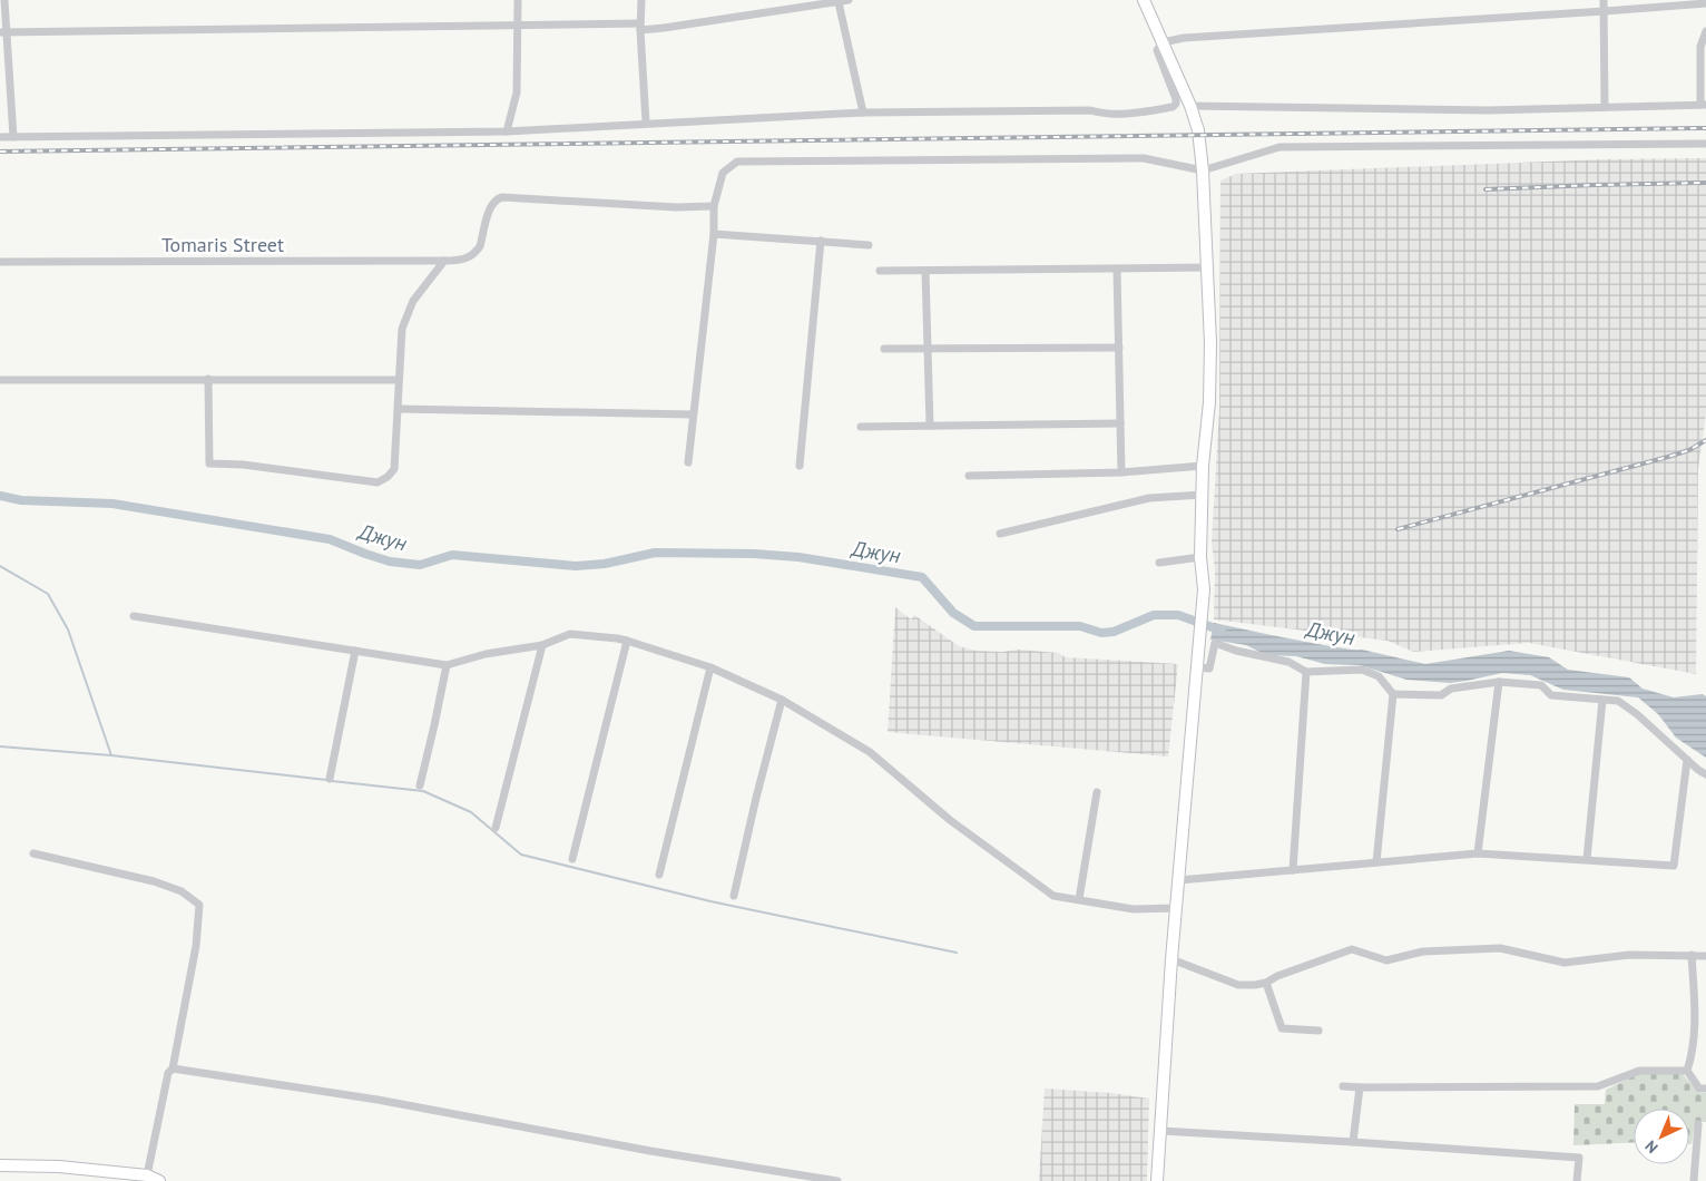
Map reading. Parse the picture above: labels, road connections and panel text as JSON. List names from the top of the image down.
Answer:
{
  "streets": {
    "street": ["Tomaris Street"]
  },
  "water": ["Джун"],
  "north": "bottom left"
}
